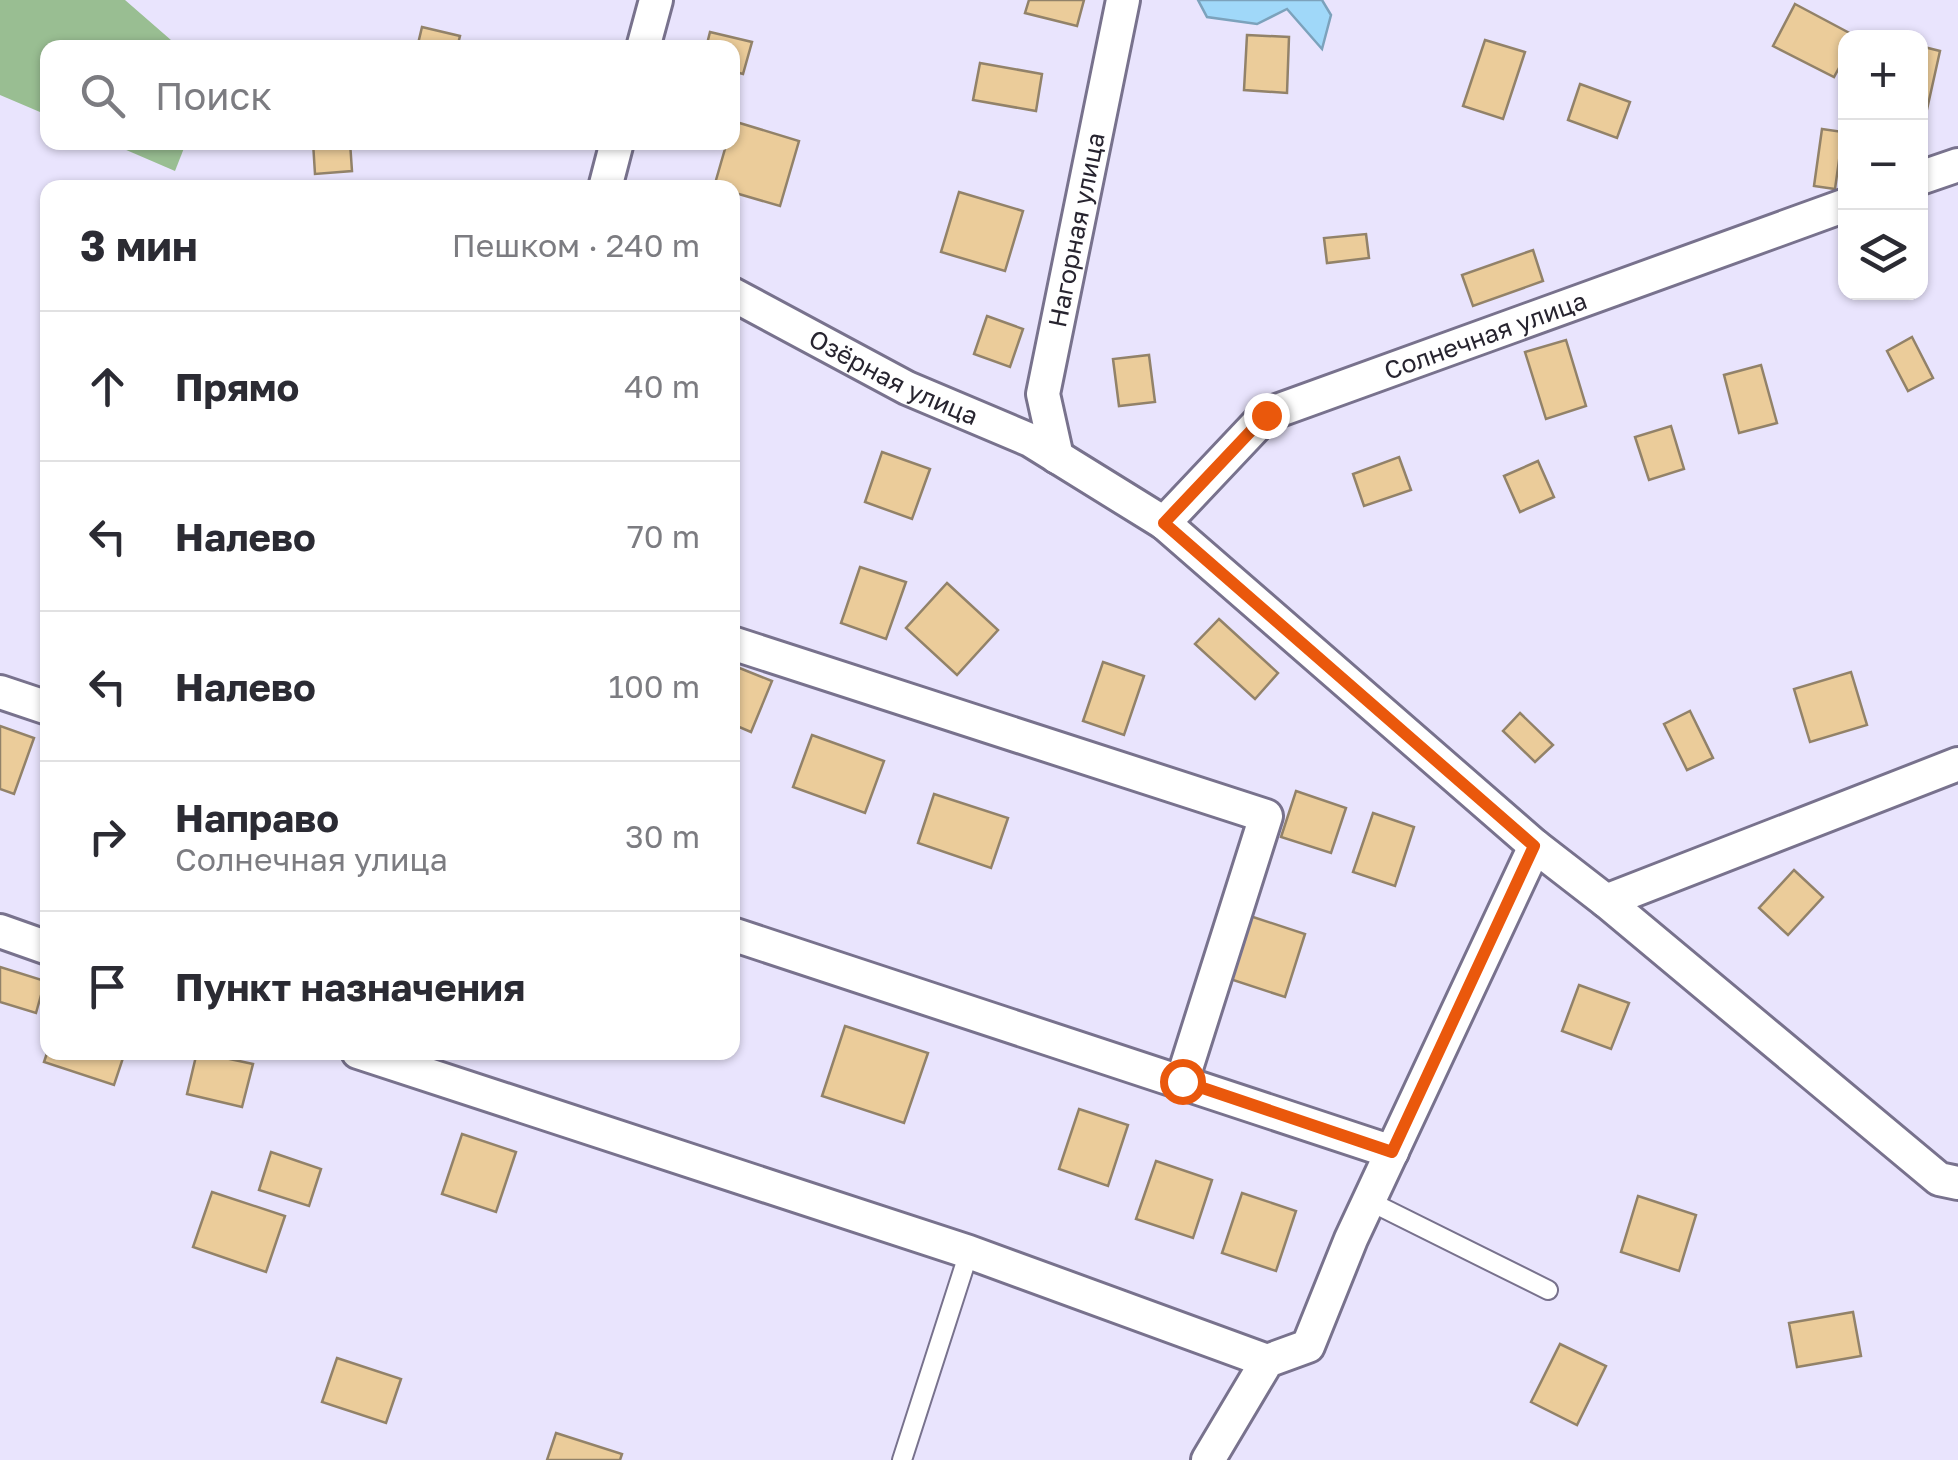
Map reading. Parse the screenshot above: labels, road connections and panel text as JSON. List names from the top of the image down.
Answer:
{
  "streets": {
    "street": ["Нагорная улица", "Солнечная улица", "Озёрная улица"]
  },
  "crossings": [
    ["Нагорная улица", "Озёрная улица"],
    ["Солнечная улица", "Озёрная улица"]
  ],
  "page": {
    "map_buttons": ["+", "−"],
    "search": "Поиск",
    "heading": ["3 мин", "Пешком · 240 m"],
    "list": [
      ["Прямо", "40 m"],
      ["Налево", "70 m"],
      ["Налево", "100 m"],
      ["Направо", "Солнечная улица", "30 m"],
      "Пункт назначения"
    ]
  }
}
